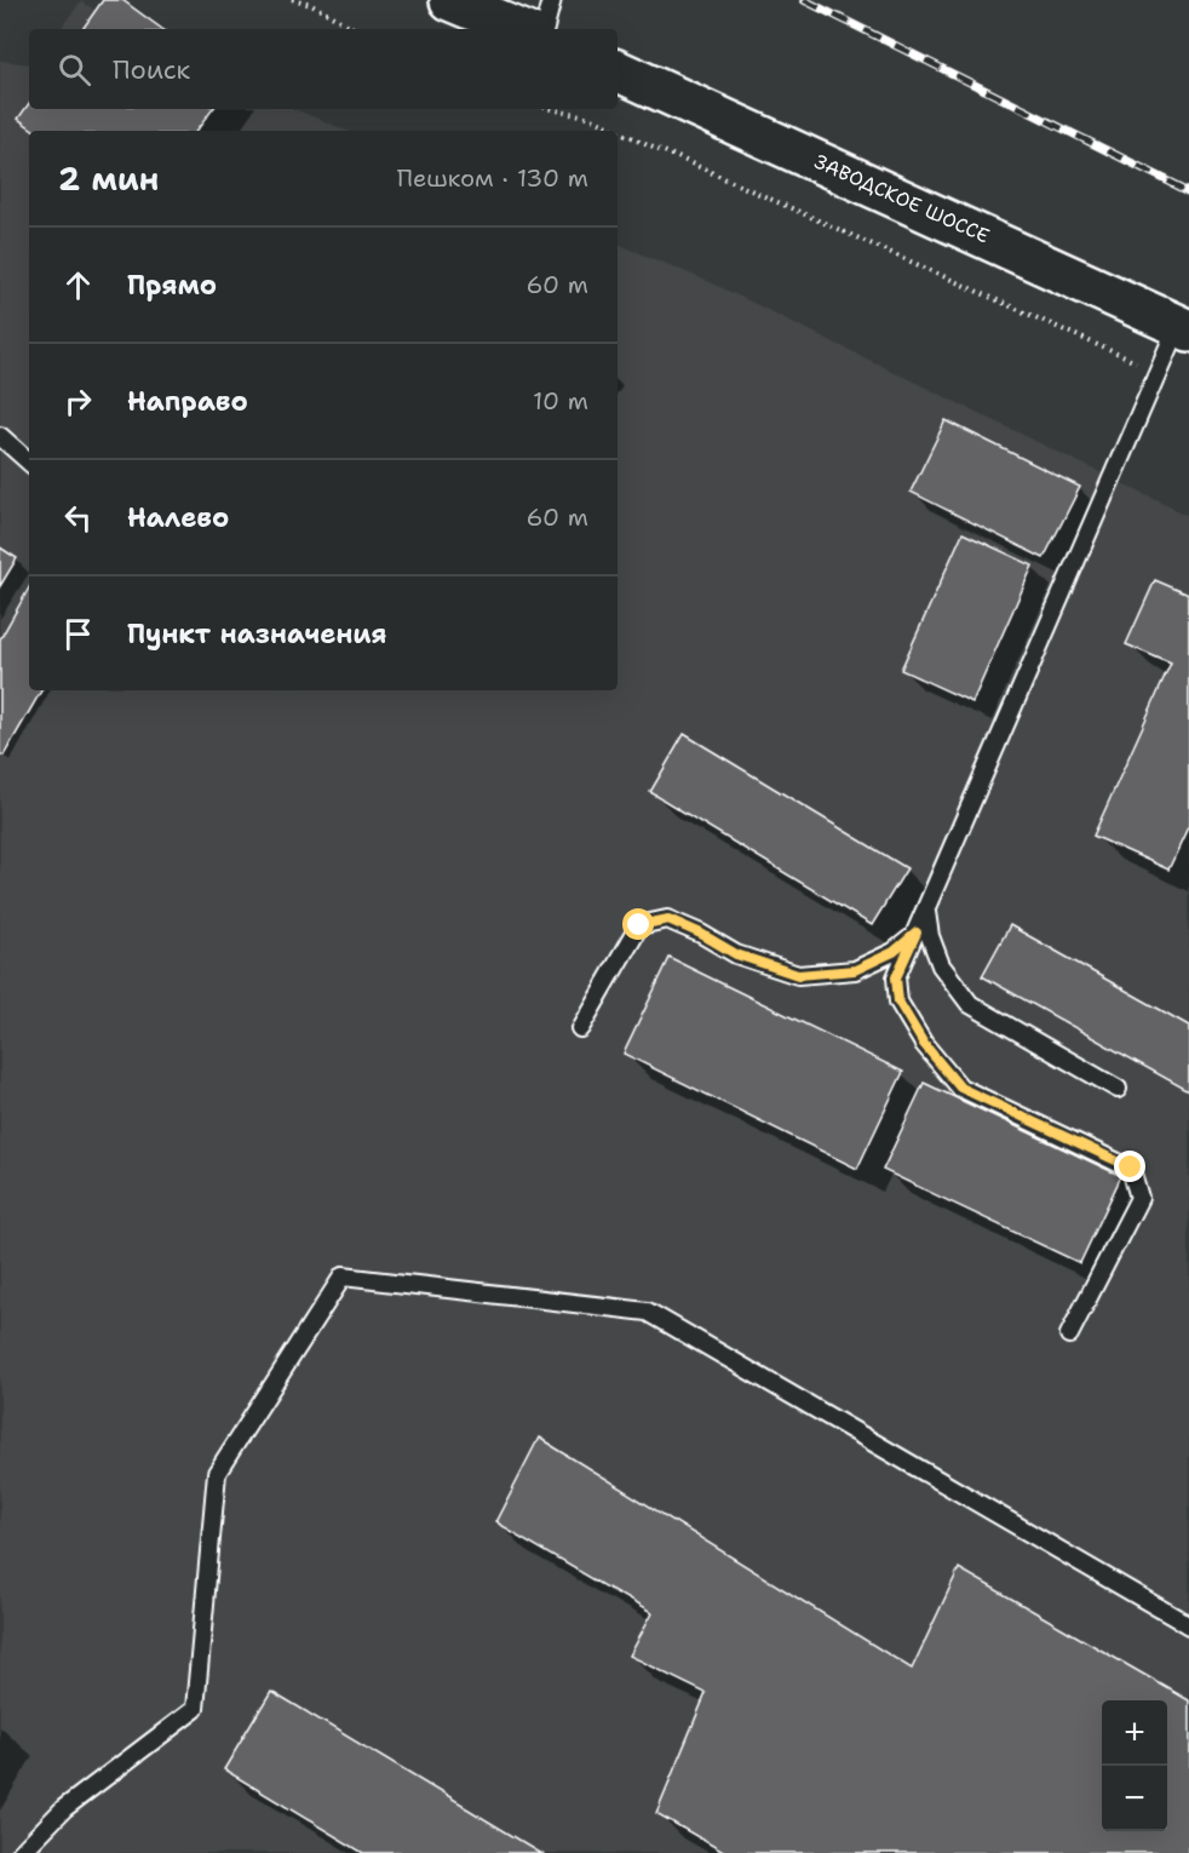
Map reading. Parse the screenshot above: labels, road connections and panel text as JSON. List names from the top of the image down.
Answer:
{
  "streets": {
    "main road": ["ЗАВОДСКОЕ ШОССЕ"]
  },
  "page": {
    "search": "Поиск",
    "heading": ["2 мин", "Пешком · 130 m"],
    "list": [
      ["Прямо", "60 m"],
      ["Направо", "10 m"],
      ["Налево", "60 m"],
      "Пункт назначения"
    ],
    "map_buttons": ["+", "−"]
  }
}
